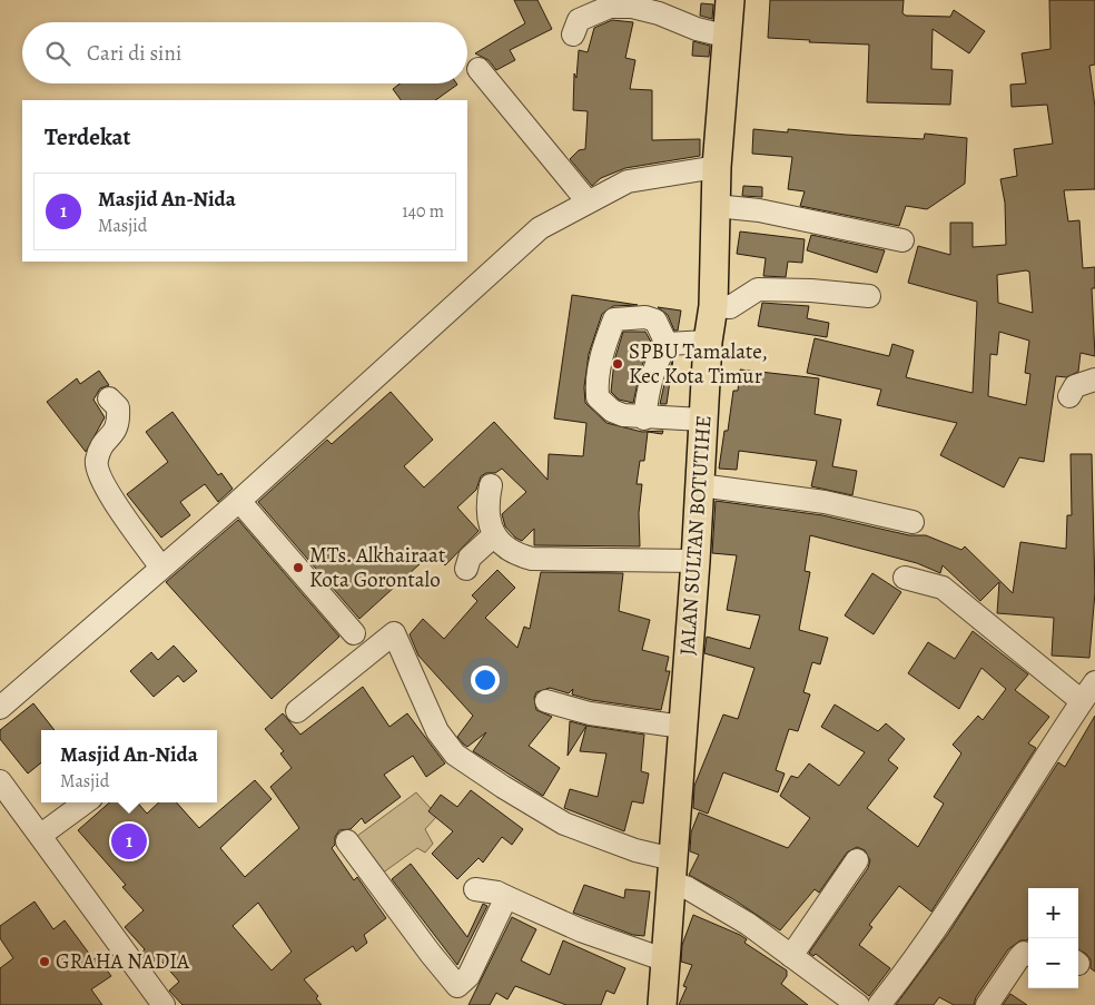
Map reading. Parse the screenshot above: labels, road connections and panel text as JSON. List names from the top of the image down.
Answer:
{
  "streets": {
    "main road": ["JALAN SULTAN BOTUTIHE"]
  },
  "places": ["SPBU Tamalate, Kec Kota Timur", "MTs. Alkhairaat Kota Gorontalo", "GRAHA NADIA"],
  "page": {
    "search": "Cari di sini",
    "heading": "Terdekat",
    "list": [
      {
        "mark": "1",
        "name": "Masjid An-Nida",
        "note": "Masjid",
        "value": "140 m"
      }
    ],
    "popup": ["Masjid An-Nida", "Masjid"],
    "pins": "1",
    "map_buttons": ["+", "−"]
  }
}
